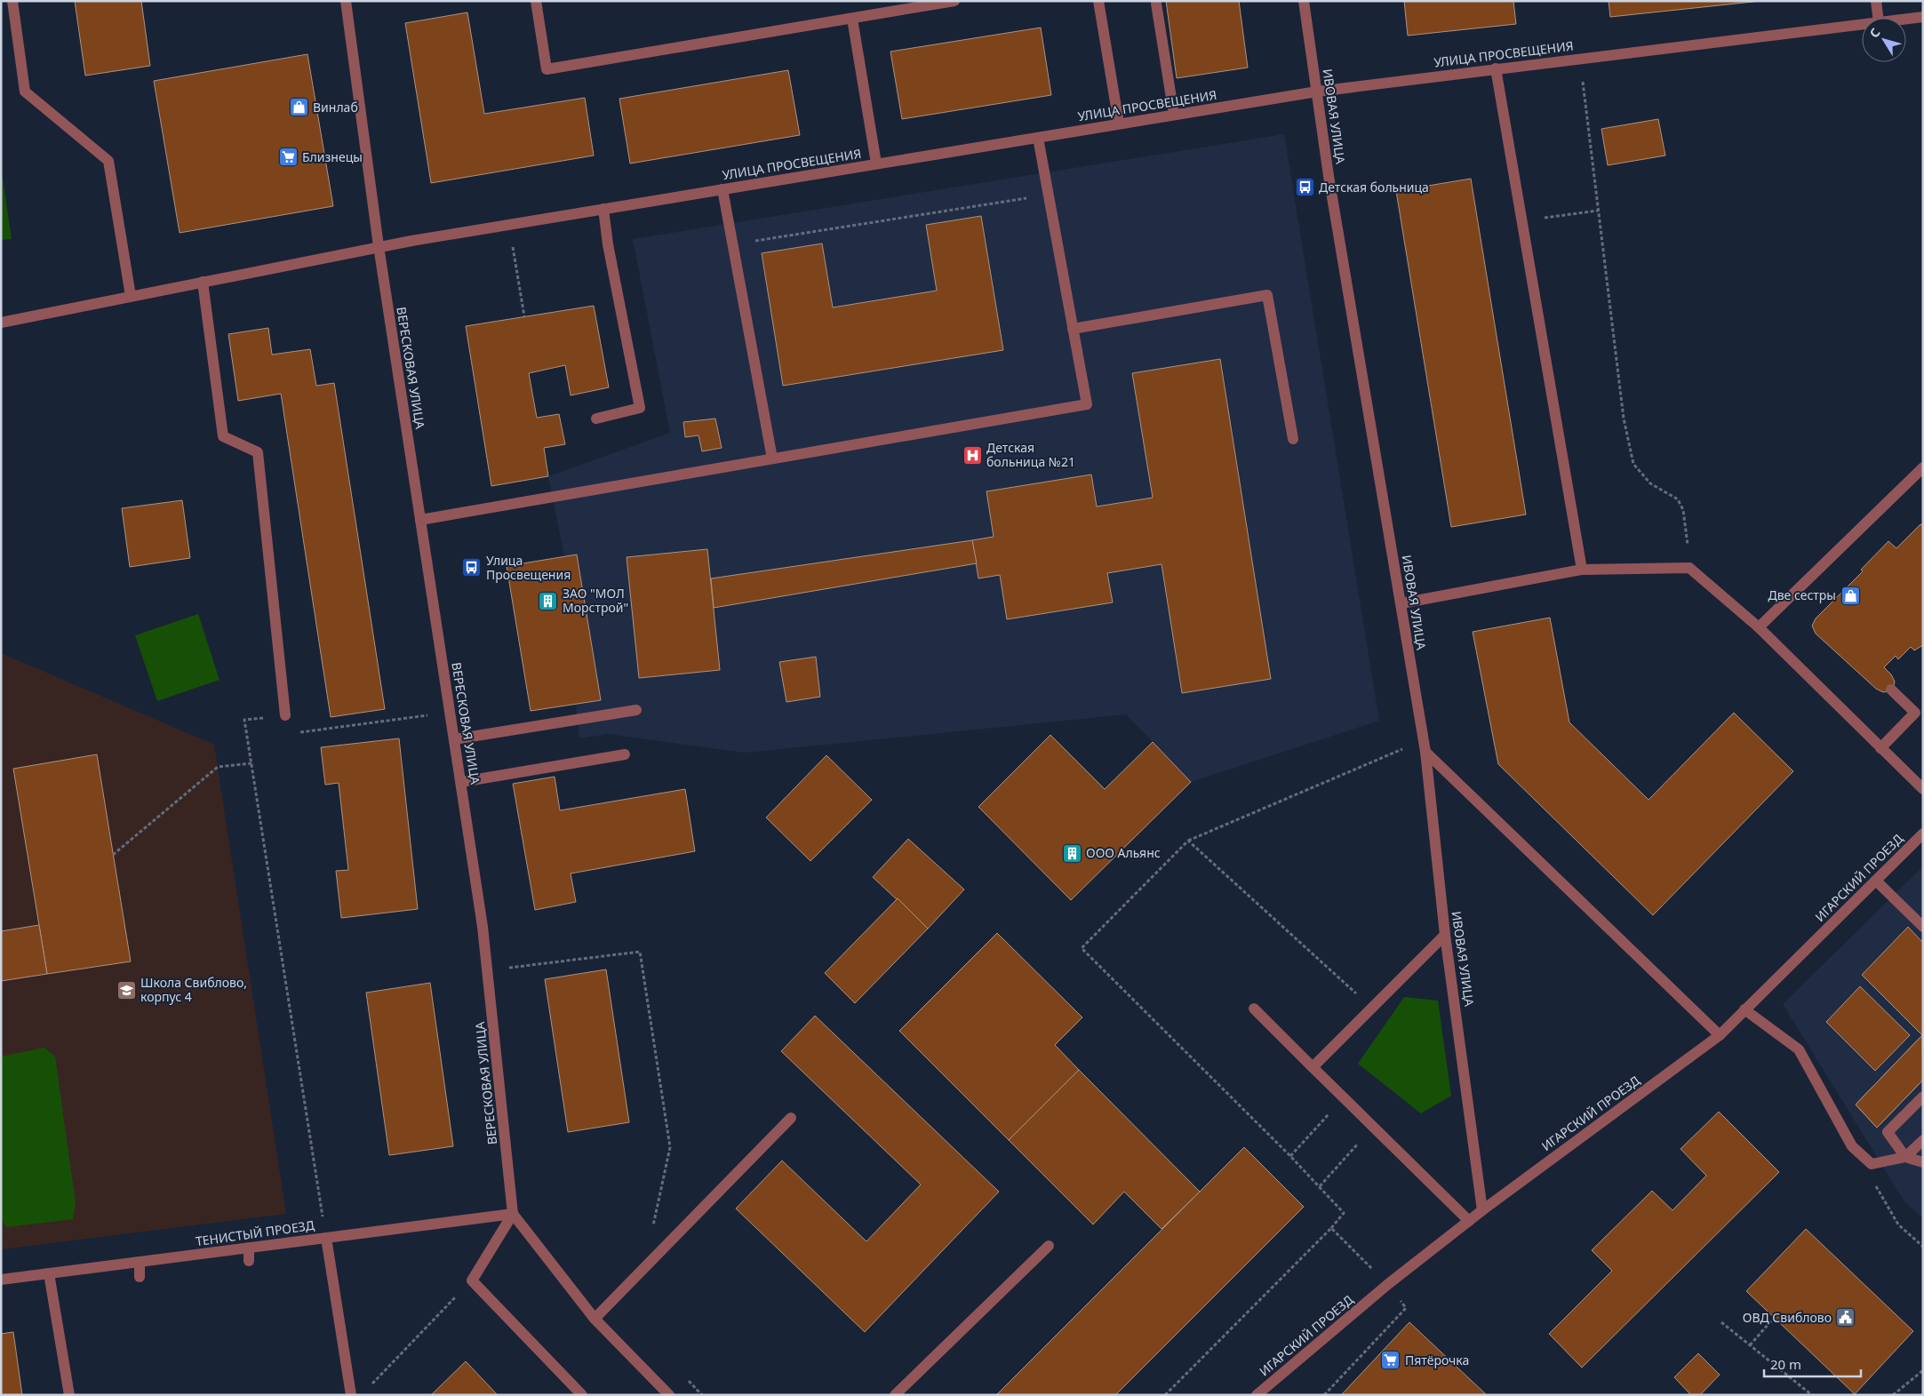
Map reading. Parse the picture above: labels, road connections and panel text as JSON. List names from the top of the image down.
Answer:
{
  "streets": {
    "street": [
      "УЛИЦА ПРОСВЕЩЕНИЯ",
      "ИВОВАЯ УЛИЦА",
      "ВЕРЕСКОВАЯ УЛИЦА",
      "ИГАРСКИЙ ПРОЕЗД",
      "ТЕНИСТЫЙ ПРОЕЗД"
    ]
  },
  "crossings": [
    ["УЛИЦА ПРОСВЕЩЕНИЯ", "ИВОВАЯ УЛИЦА"],
    ["УЛИЦА ПРОСВЕЩЕНИЯ", "ВЕРЕСКОВАЯ УЛИЦА"],
    ["ИВОВАЯ УЛИЦА", "ИГАРСКИЙ ПРОЕЗД"],
    ["ВЕРЕСКОВАЯ УЛИЦА", "ТЕНИСТЫЙ ПРОЕЗД"]
  ],
  "places": {
    "shop": ["Винлаб", "Две сестры"],
    "supermarket": ["Близнецы", "Пятёрочка"],
    "bus stop": ["Детская больница", "Улица Просвещения"],
    "hospital": ["Детская больница №21"],
    "building": ["ЗАО \"МОЛ Морстрой\"", "ООО Альянс"],
    "school or university": ["Школа Свиблово, корпус 4"],
    "public building": ["ОВД Свиблово"]
  },
  "scale_bar": "20 m",
  "north": "top left"
}
